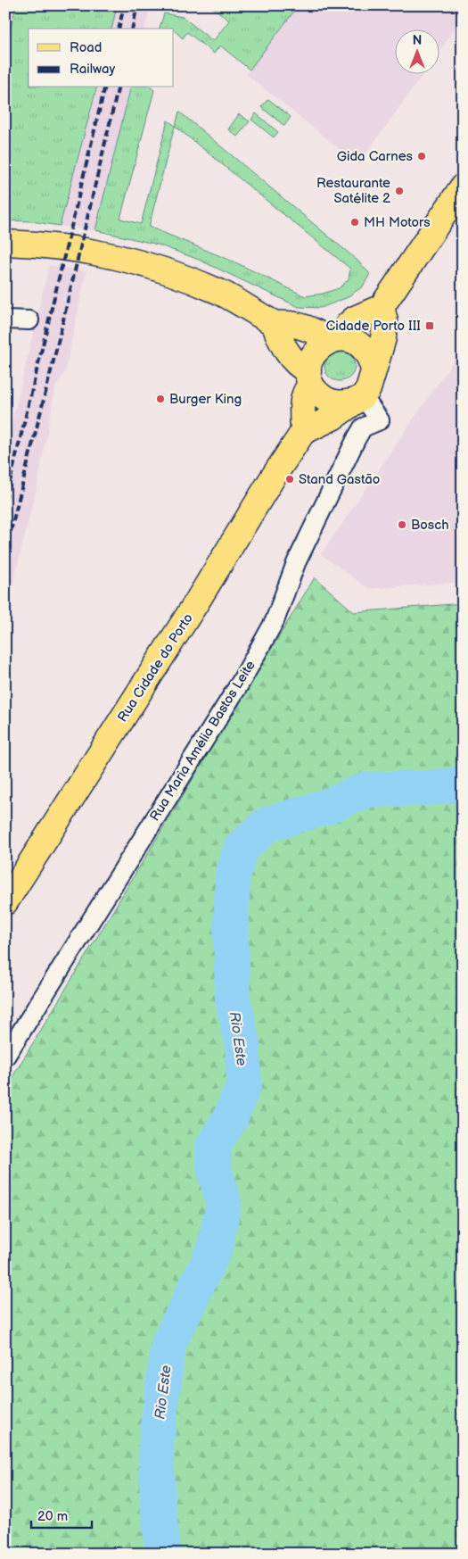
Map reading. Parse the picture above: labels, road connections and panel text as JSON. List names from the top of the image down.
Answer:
{
  "streets": {
    "main road": ["Rua Cidade do Porto"],
    "street": ["Rua Maria Amélia Bastos Leite"]
  },
  "water": ["Rio Este"],
  "places": {
    "other": [
      "Gida Carnes",
      "Restaurante Satélite 2",
      "MH Motors",
      "Burger King",
      "Stand Gastāo",
      "Bosch"
    ],
    "transit": ["Cidade Porto III"]
  },
  "legend": ["Road", "Railway"],
  "scale_bar": "20 m",
  "north": "top"
}
